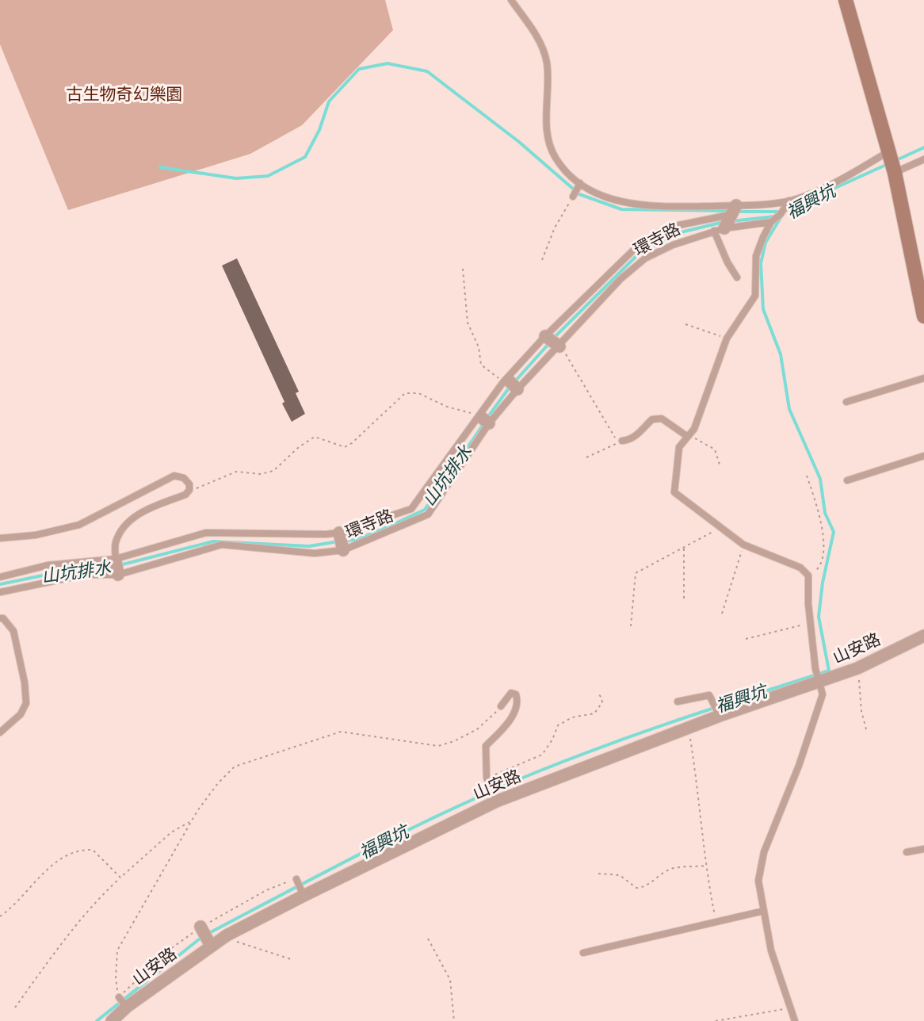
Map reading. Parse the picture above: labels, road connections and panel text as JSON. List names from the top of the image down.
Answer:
{
  "streets": {
    "street": ["山安路"],
    "lane": ["環寺路"]
  },
  "water": ["福興坑", "山坑排水"],
  "parks": ["古生物奇幻樂園"]
}
